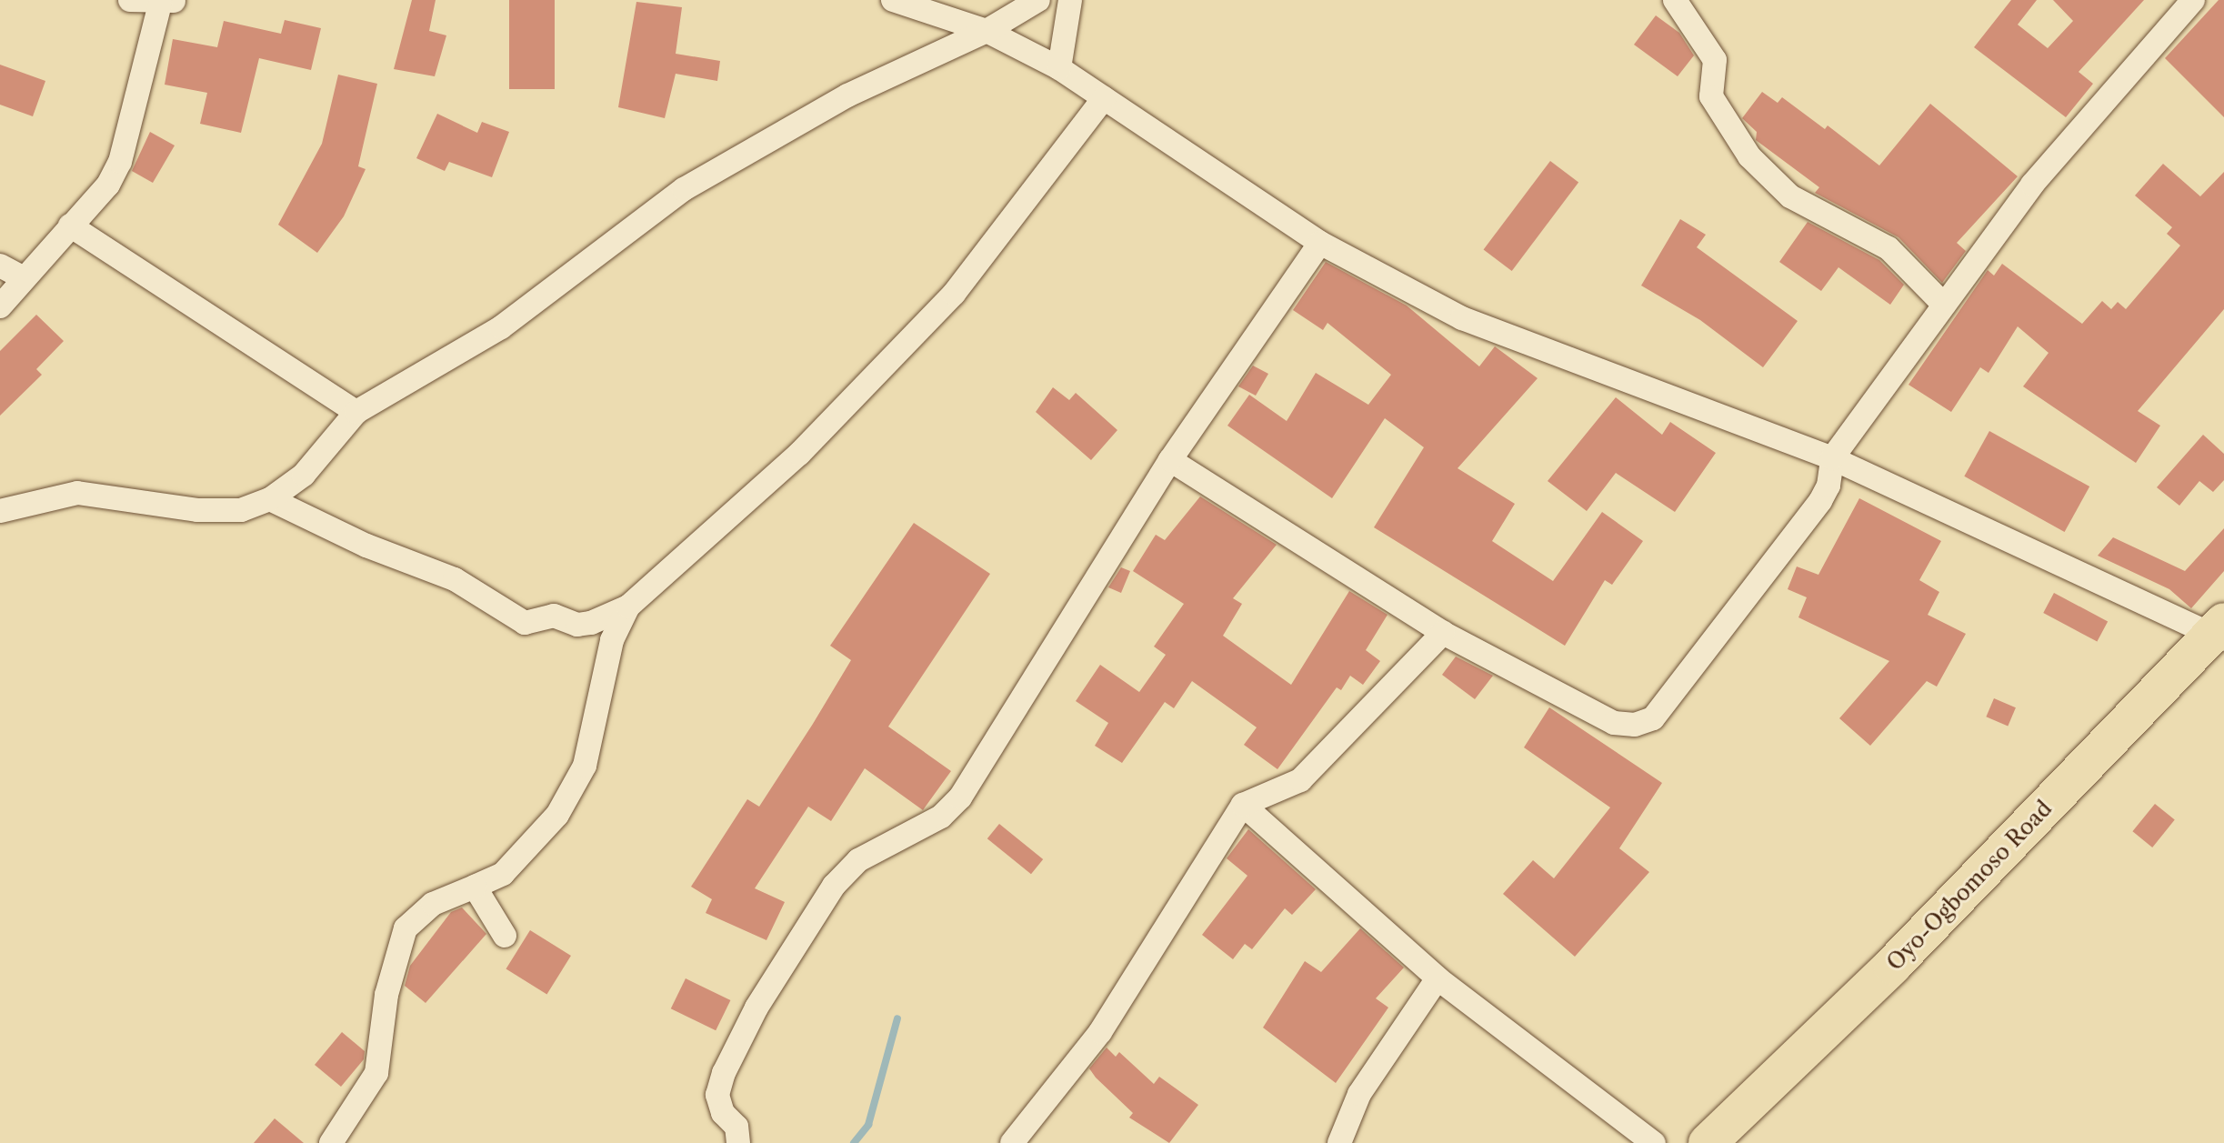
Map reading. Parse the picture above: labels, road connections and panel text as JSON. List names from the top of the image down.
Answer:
{
  "streets": {
    "highway": ["Oyo-Ogbomoso Road"]
  }
}
